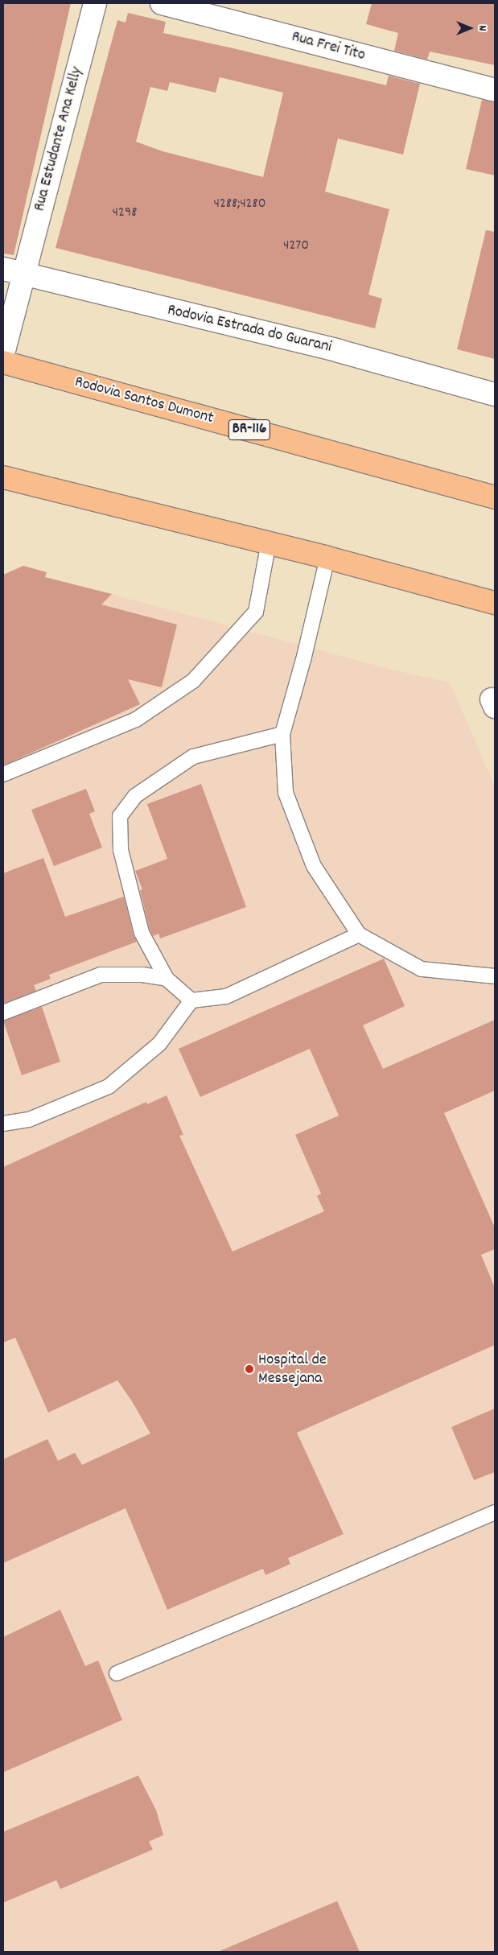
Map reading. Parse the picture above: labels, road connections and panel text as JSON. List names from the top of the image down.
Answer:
{
  "streets": {
    "highway": ["Rodovia Santos Dumont", "BR-116"],
    "street": ["Rua Frei Tito", "Rua Estudante Ana Kelly", "Rodovia Estrada do Guarani"]
  },
  "crossings": [
    ["Rua Estudante Ana Kelly", "Rodovia Estrada do Guarani"]
  ],
  "places": ["Hospital de Messejana"],
  "house_numbers": ["4288;4280", "4298", "4270"],
  "north": "right"
}
